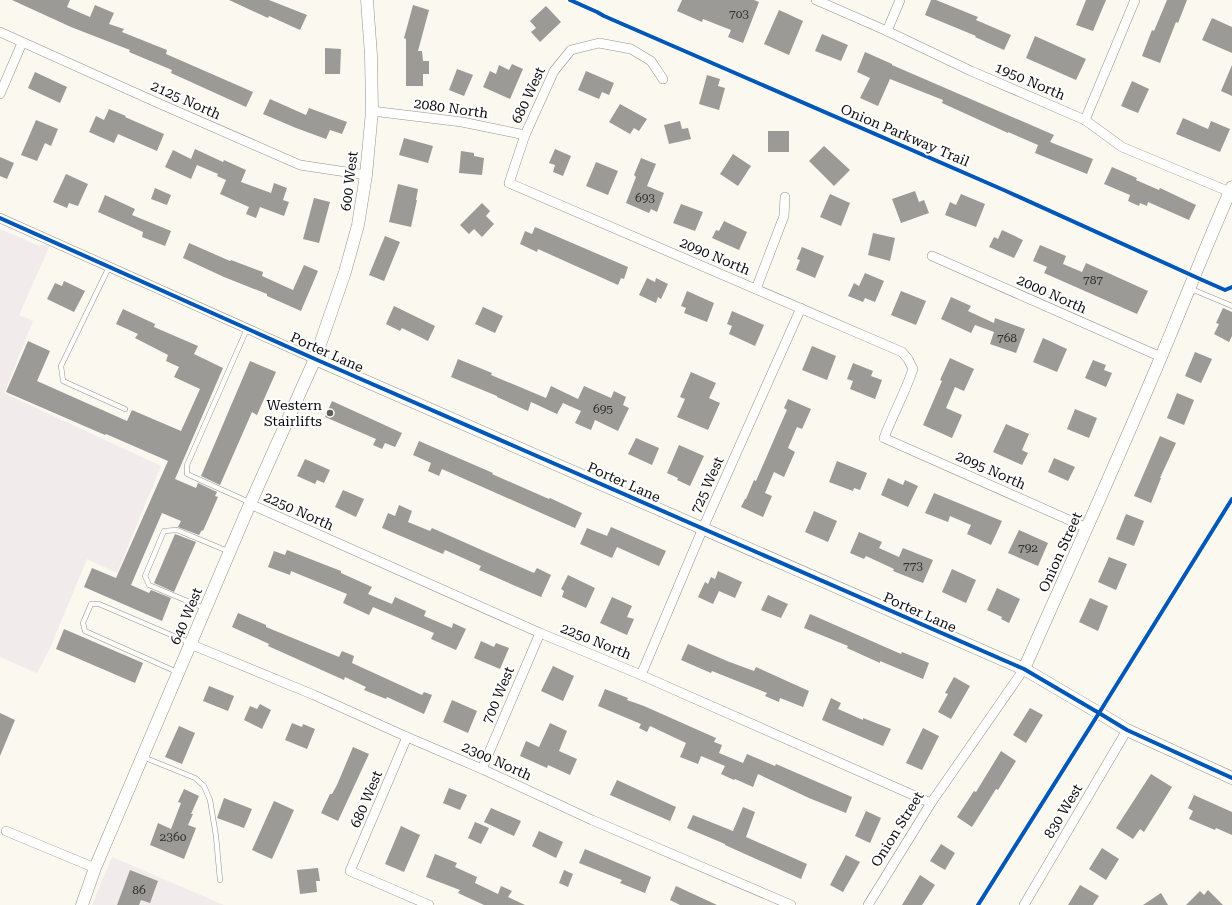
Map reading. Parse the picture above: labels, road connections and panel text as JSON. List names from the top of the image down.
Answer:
{
  "streets": {
    "street": [
      "1950 North",
      "680 West",
      "2125 North",
      "2080 North",
      "600 West",
      "2090 North",
      "2000 North",
      "Porter Lane",
      "2095 North",
      "725 West",
      "2250 North",
      "Onion Street",
      "640 West",
      "700 West",
      "2300 North",
      "830 West"
    ],
    "cycle path": ["Onion Parkway Trail"]
  },
  "crossings": [
    ["1950 North", "Onion Street"],
    ["680 West", "2080 North"],
    ["680 West", "2090 North"],
    ["680 West", "2300 North"],
    ["2125 North", "600 West"],
    ["2080 North", "600 West"],
    ["600 West", "Porter Lane"],
    ["600 West", "640 West"],
    ["2090 North", "2095 North"],
    ["2090 North", "725 West"],
    ["2000 North", "Onion Street"],
    ["Porter Lane", "725 West"],
    ["Porter Lane", "Onion Street"],
    ["Porter Lane", "640 West"],
    ["Porter Lane", "830 West"],
    ["2095 North", "Onion Street"],
    ["725 West", "2250 North"],
    ["2250 North", "Onion Street"],
    ["2250 North", "640 West"],
    ["2250 North", "700 West"],
    ["640 West", "2300 North"],
    ["700 West", "2300 North"]
  ],
  "places": ["Western Stairlifts"],
  "house_numbers": [
    "703",
    "693",
    "787",
    "768",
    "695",
    "792",
    "773",
    "2360",
    "86"
  ]
}
